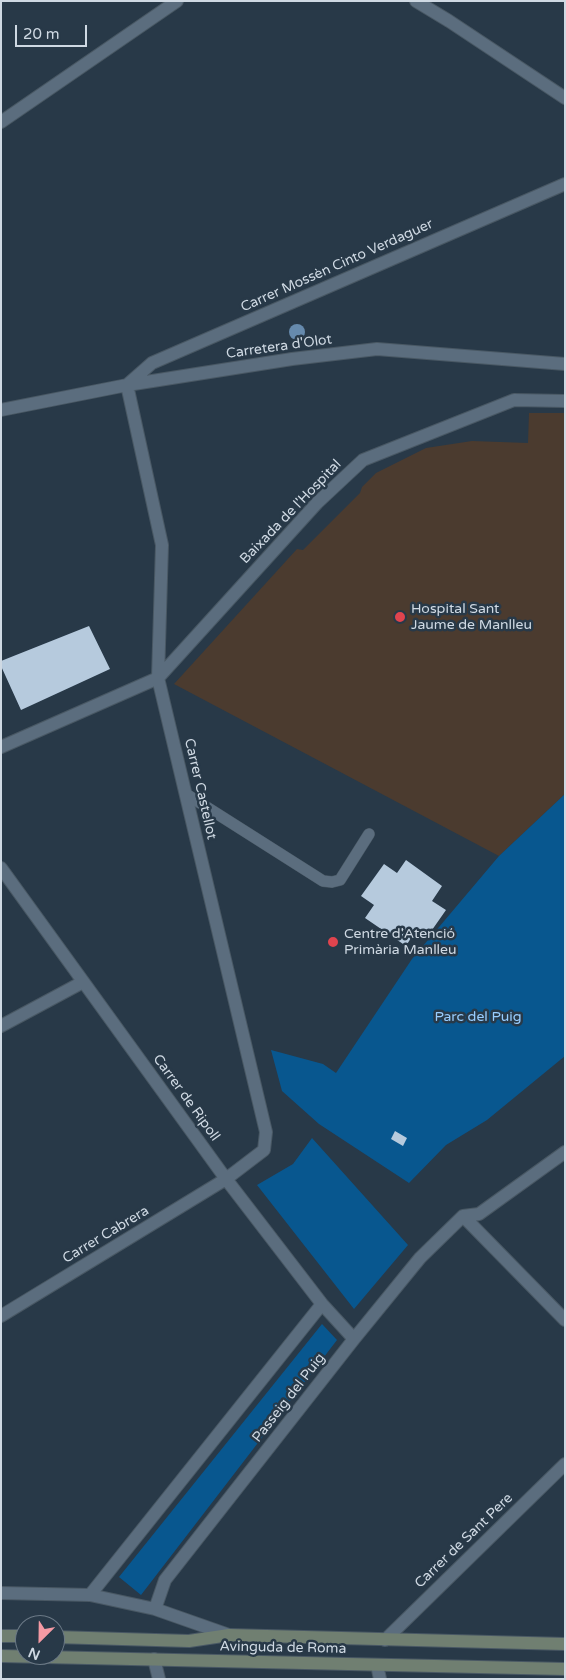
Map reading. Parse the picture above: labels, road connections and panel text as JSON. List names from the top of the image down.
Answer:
{
  "streets": {
    "street": [
      "Carrer Mossèn Cinto Verdaguer",
      "Carretera d'Olot",
      "Baixada de l'Hospital",
      "Carrer Castellot",
      "Carrer de Ripoll",
      "Carrer Cabrera",
      "Passeig del Puig",
      "Carrer de Sant Pere",
      "Avinguda de Roma"
    ]
  },
  "crossings": [
    ["Carrer Mossèn Cinto Verdaguer", "Carretera d'Olot"],
    ["Carrer Mossèn Cinto Verdaguer", "Carrer Castellot"],
    ["Carretera d'Olot", "Carrer Castellot"],
    ["Baixada de l'Hospital", "Carrer Castellot"],
    ["Carrer Castellot", "Carrer de Ripoll"],
    ["Carrer Castellot", "Carrer Cabrera"],
    ["Carrer de Ripoll", "Carrer Cabrera"],
    ["Carrer de Ripoll", "Passeig del Puig"],
    ["Passeig del Puig", "Avinguda de Roma"],
    ["Carrer de Sant Pere", "Avinguda de Roma"]
  ],
  "parks": ["Parc del Puig"],
  "places": ["Hospital Sant Jaume de Manlleu", "Centre d'Atenció Primària Manlleu"],
  "scale_bar": "20 m",
  "north": "bottom left"
}
